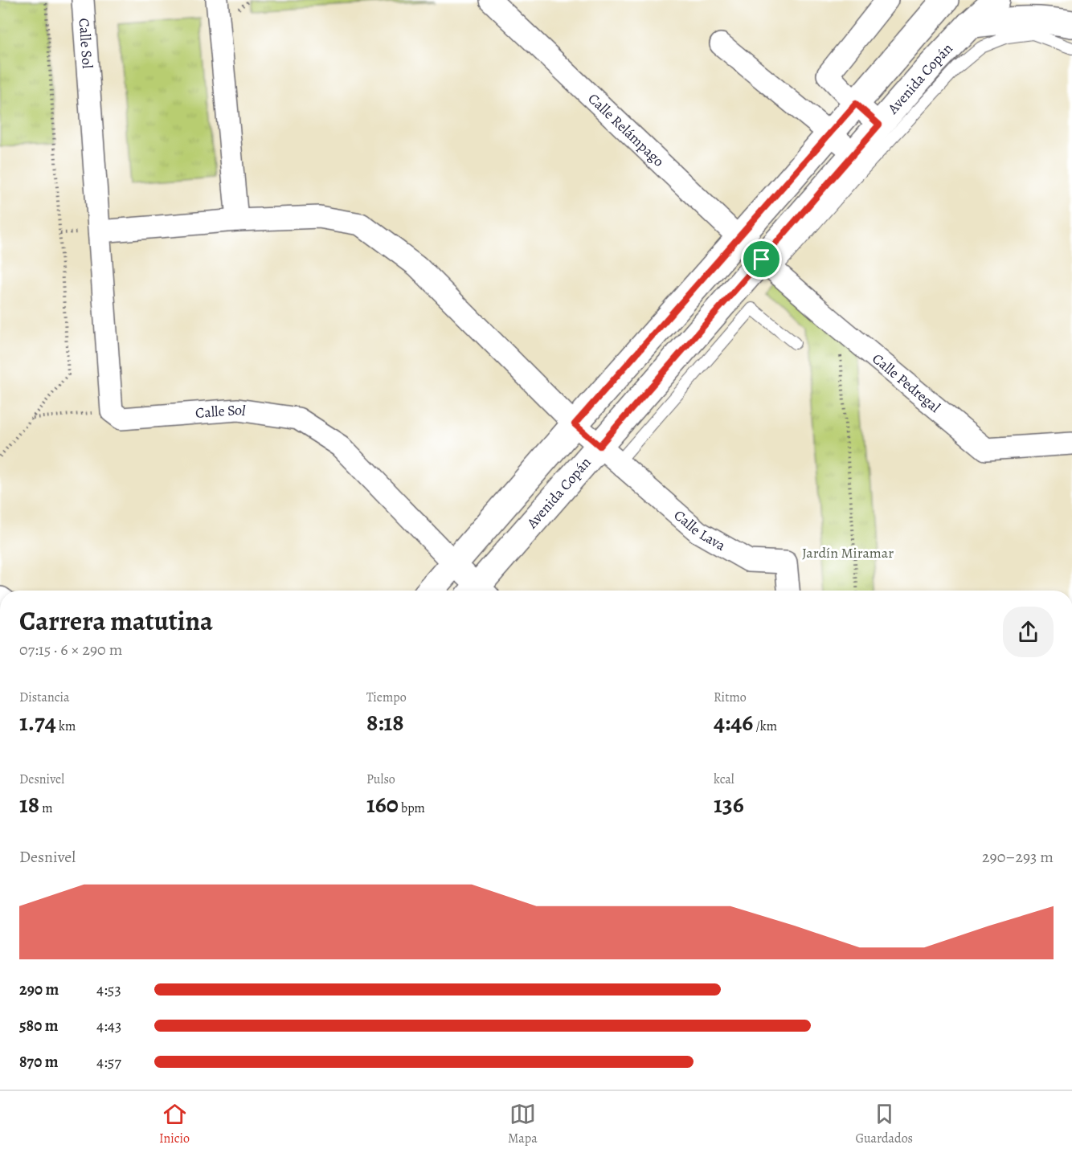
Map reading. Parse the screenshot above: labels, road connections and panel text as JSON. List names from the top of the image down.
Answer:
{
  "streets": {
    "street": [
      "Calle Sol",
      "Avenida Copán",
      "Calle Relámpago",
      "Calle Pedregal",
      "Calle Lava"
    ]
  },
  "crossings": [
    ["Avenida Copán", "Calle Relámpago"],
    ["Avenida Copán", "Calle Pedregal"],
    ["Avenida Copán", "Calle Lava"],
    ["Calle Relámpago", "Calle Pedregal"]
  ],
  "parks": ["Jardín Miramar"],
  "page": {
    "heading": ["Carrera matutina", "07:15 · 6 × 290 m"],
    "stats": [
      ["Distancia", "1.74 km"],
      ["Tiempo", "8:18"],
      ["Ritmo", "4:46 /km"],
      ["Desnivel", "18 m"],
      ["Pulso", "160 bpm"],
      ["kcal", "136"]
    ],
    "chart": ["Desnivel", "290–293 m"],
    "list": [
      {
        "name": "290 m",
        "note": "4:53"
      },
      {
        "name": "580 m",
        "note": "4:43"
      },
      {
        "name": "870 m",
        "note": "4:57"
      }
    ],
    "tabs": ["Inicio", "Mapa", "Guardados"]
  }
}
